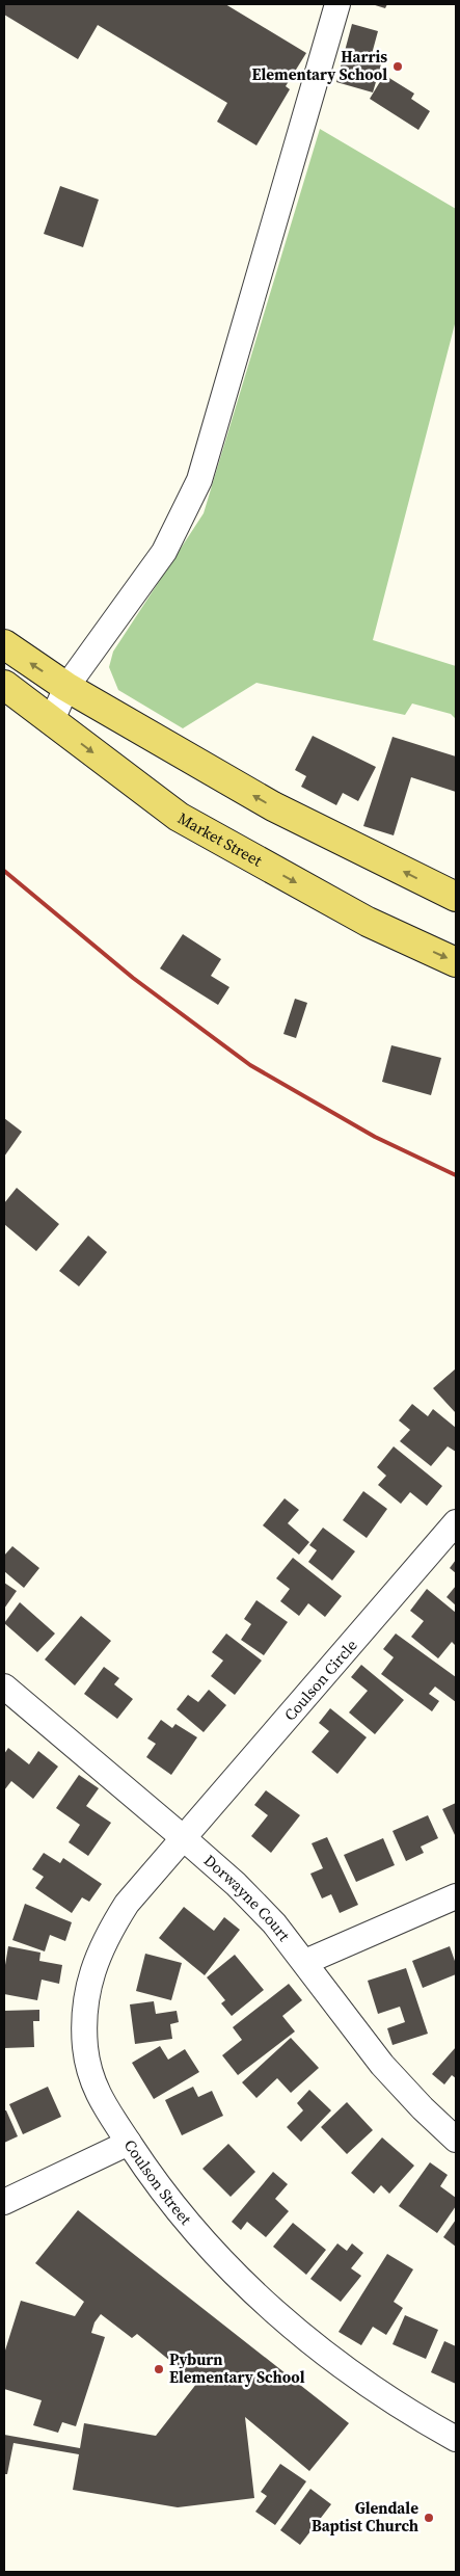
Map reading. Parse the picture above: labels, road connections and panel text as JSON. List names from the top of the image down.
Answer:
{
  "streets": {
    "main road": ["Market Street"],
    "street": ["Coulson Circle", "Dorwayne Court", "Coulson Street"]
  },
  "crossings": [
    ["Coulson Circle", "Dorwayne Court"],
    ["Coulson Circle", "Coulson Street"],
    ["Dorwayne Court", "Coulson Street"]
  ],
  "places": ["Harris Elementary School", "Pyburn Elementary School", "Glendale Baptist Church"]
}
